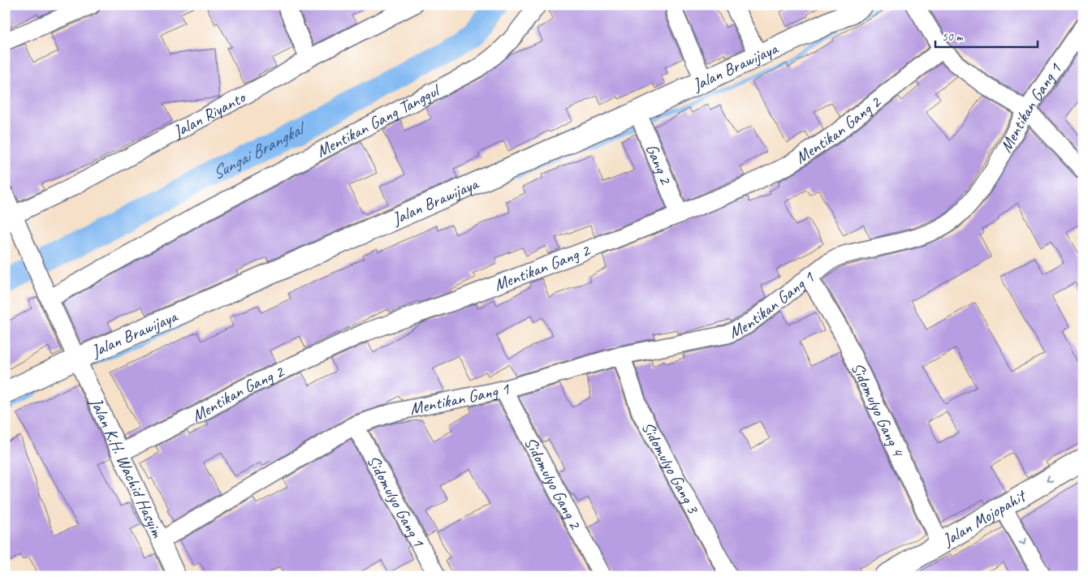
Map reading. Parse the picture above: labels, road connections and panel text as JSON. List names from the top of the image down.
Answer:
{
  "streets": {
    "main road": ["Jalan Brawijaya", "Jalan Mojopahit"],
    "street": [
      "Mentikan Gang 1",
      "Jalan Riyanto",
      "Mentikan Gang Tanggul",
      "Mentikan Gang 2",
      "Gang 2",
      "Sidomulyo Gang 4",
      "Jalan K.H. Wachid Hasyim",
      "Sidomulyo Gang 3",
      "Sidomulyo Gang 2",
      "Sidomulyo Gang 1"
    ]
  },
  "crossings": [
    ["Jalan Brawijaya", "Gang 2"],
    ["Jalan Brawijaya", "Jalan K.H. Wachid Hasyim"],
    ["Mentikan Gang 1", "Sidomulyo Gang 4"],
    ["Mentikan Gang 1", "Jalan K.H. Wachid Hasyim"],
    ["Mentikan Gang 1", "Sidomulyo Gang 3"],
    ["Mentikan Gang 1", "Sidomulyo Gang 2"],
    ["Mentikan Gang 1", "Sidomulyo Gang 1"],
    ["Jalan Riyanto", "Jalan K.H. Wachid Hasyim"],
    ["Mentikan Gang Tanggul", "Jalan K.H. Wachid Hasyim"],
    ["Mentikan Gang 2", "Gang 2"],
    ["Mentikan Gang 2", "Jalan K.H. Wachid Hasyim"],
    ["Sidomulyo Gang 4", "Jalan Mojopahit"]
  ],
  "one_way": ["Jalan Mojopahit"],
  "water": ["Sungai Brangkal"],
  "scale_bar": "50 m"
}
